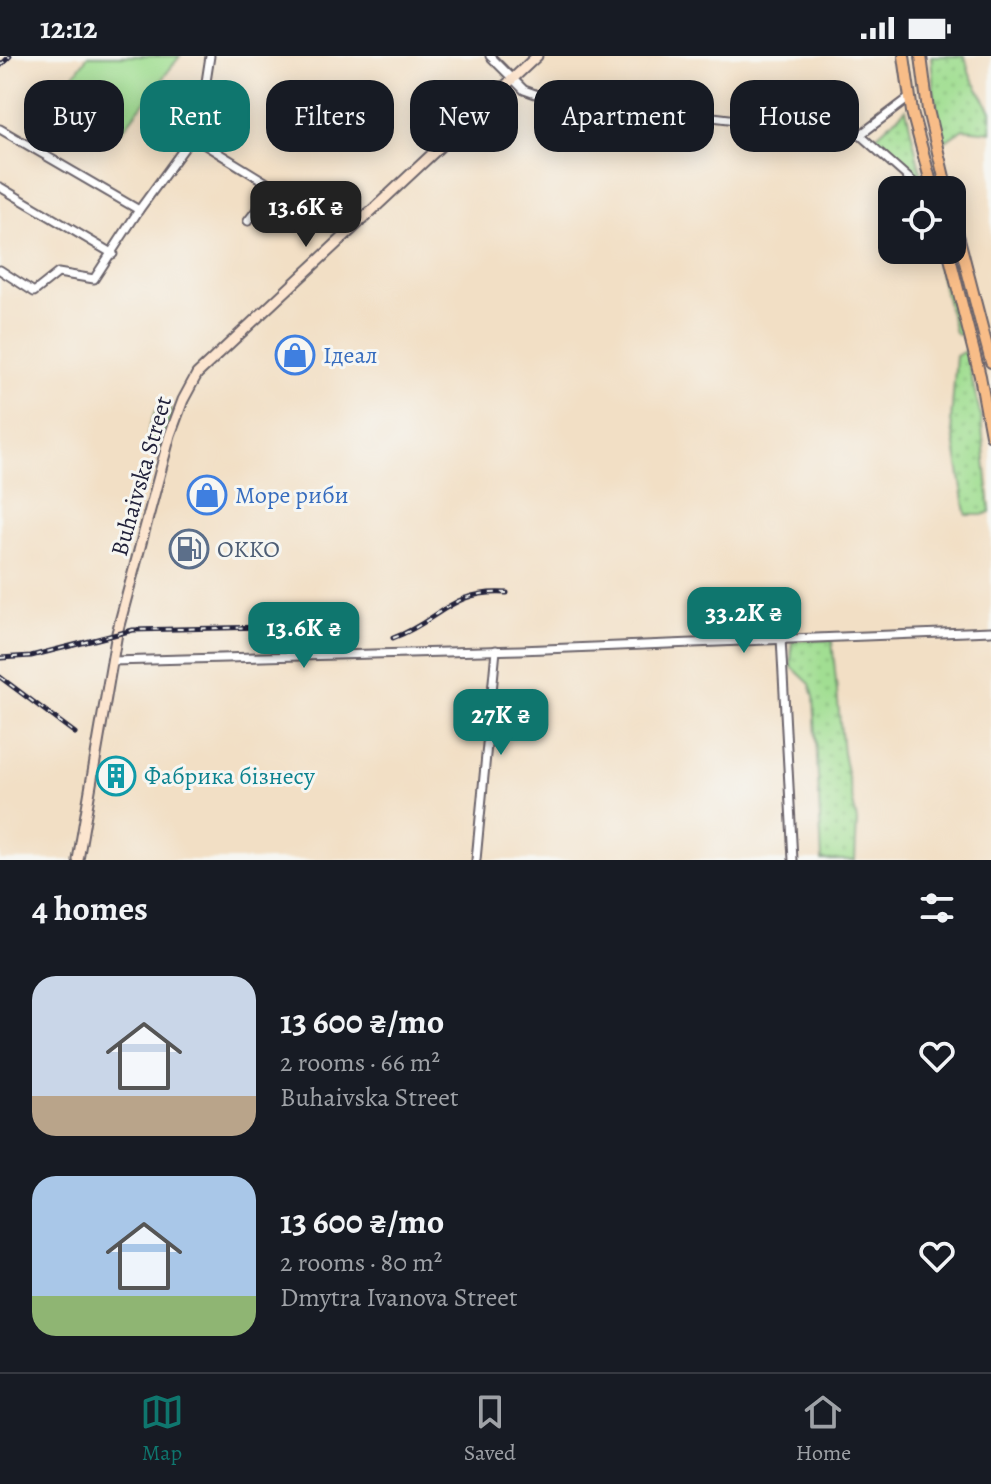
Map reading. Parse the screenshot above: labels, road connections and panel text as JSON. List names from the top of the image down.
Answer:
{
  "streets": {
    "main road": ["Buhaivska Street"]
  },
  "places": {
    "shop": ["Ідеал", "Море риби"],
    "fuel station": ["OKKO"],
    "building": ["Фабрика бізнесу"]
  },
  "page": {
    "status": "12:12",
    "chip": [
      "Buy",
      "Rent",
      "Filters",
      "New",
      "Apartment",
      "House"
    ],
    "price": [
      "13.6K ₴",
      "33.2K ₴",
      "13.6K ₴",
      "27K ₴"
    ],
    "heading": "4 homes",
    "list": [
      {
        "name": "13 600 ₴/mo",
        "note": "2 rooms · 66 m² · Buhaivska Street"
      },
      {
        "name": "13 600 ₴/mo",
        "note": "2 rooms · 80 m² · Dmytra Ivanova Street"
      }
    ],
    "tabs": ["Map", "Saved", "Home"]
  }
}
